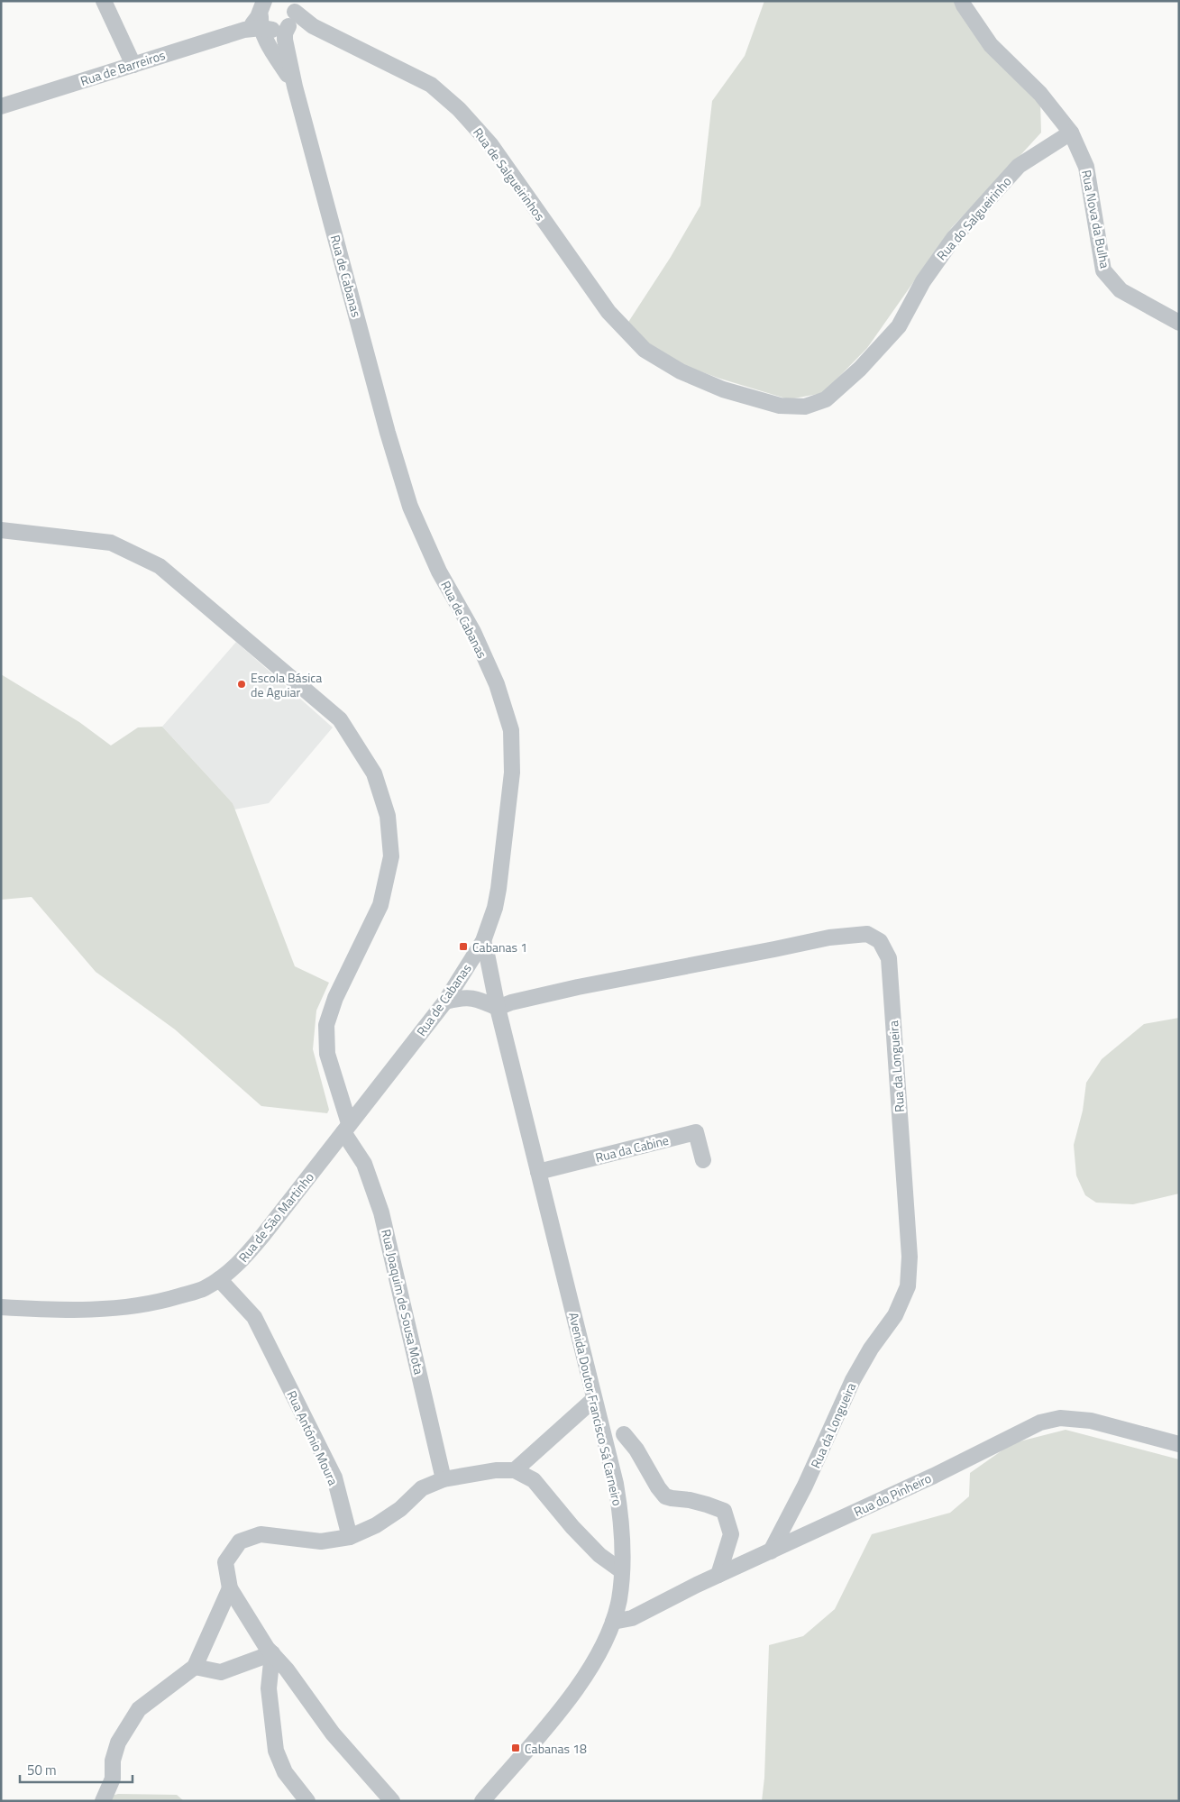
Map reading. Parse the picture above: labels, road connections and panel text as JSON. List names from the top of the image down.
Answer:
{
  "streets": {
    "street": [
      "Rua de Barreiros",
      "Rua de Salgueirinhos",
      "Rua do Salgueirinho",
      "Rua Nova da Bulha",
      "Rua de Cabanas",
      "Rua da Longueira",
      "Rua da Cabine",
      "Rua de São Martinho",
      "Rua Joaquim de Sousa Mota",
      "Avenida Doutor Francisco Sá Carneiro",
      "Rua António Moura",
      "Rua do Pinheiro"
    ]
  },
  "crossings": [
    ["Rua de Barreiros", "Rua de Salgueirinhos"],
    ["Rua de Barreiros", "Rua de Cabanas"],
    ["Rua de Salgueirinhos", "Rua do Salgueirinho"],
    ["Rua de Salgueirinhos", "Rua de Cabanas"],
    ["Rua do Salgueirinho", "Rua Nova da Bulha"],
    ["Rua de Cabanas", "Rua de São Martinho"],
    ["Rua de Cabanas", "Rua Joaquim de Sousa Mota"],
    ["Rua de Cabanas", "Avenida Doutor Francisco Sá Carneiro"],
    ["Rua da Longueira", "Avenida Doutor Francisco Sá Carneiro"],
    ["Rua da Longueira", "Rua do Pinheiro"],
    ["Rua da Cabine", "Avenida Doutor Francisco Sá Carneiro"],
    ["Rua de São Martinho", "Rua Joaquim de Sousa Mota"],
    ["Rua de São Martinho", "Rua António Moura"],
    ["Avenida Doutor Francisco Sá Carneiro", "Rua do Pinheiro"]
  ],
  "places": {
    "other": ["Escola Básica de Aguiar"],
    "transit": ["Cabanas 1", "Cabanas 18"]
  },
  "scale_bar": "50 m"
}
